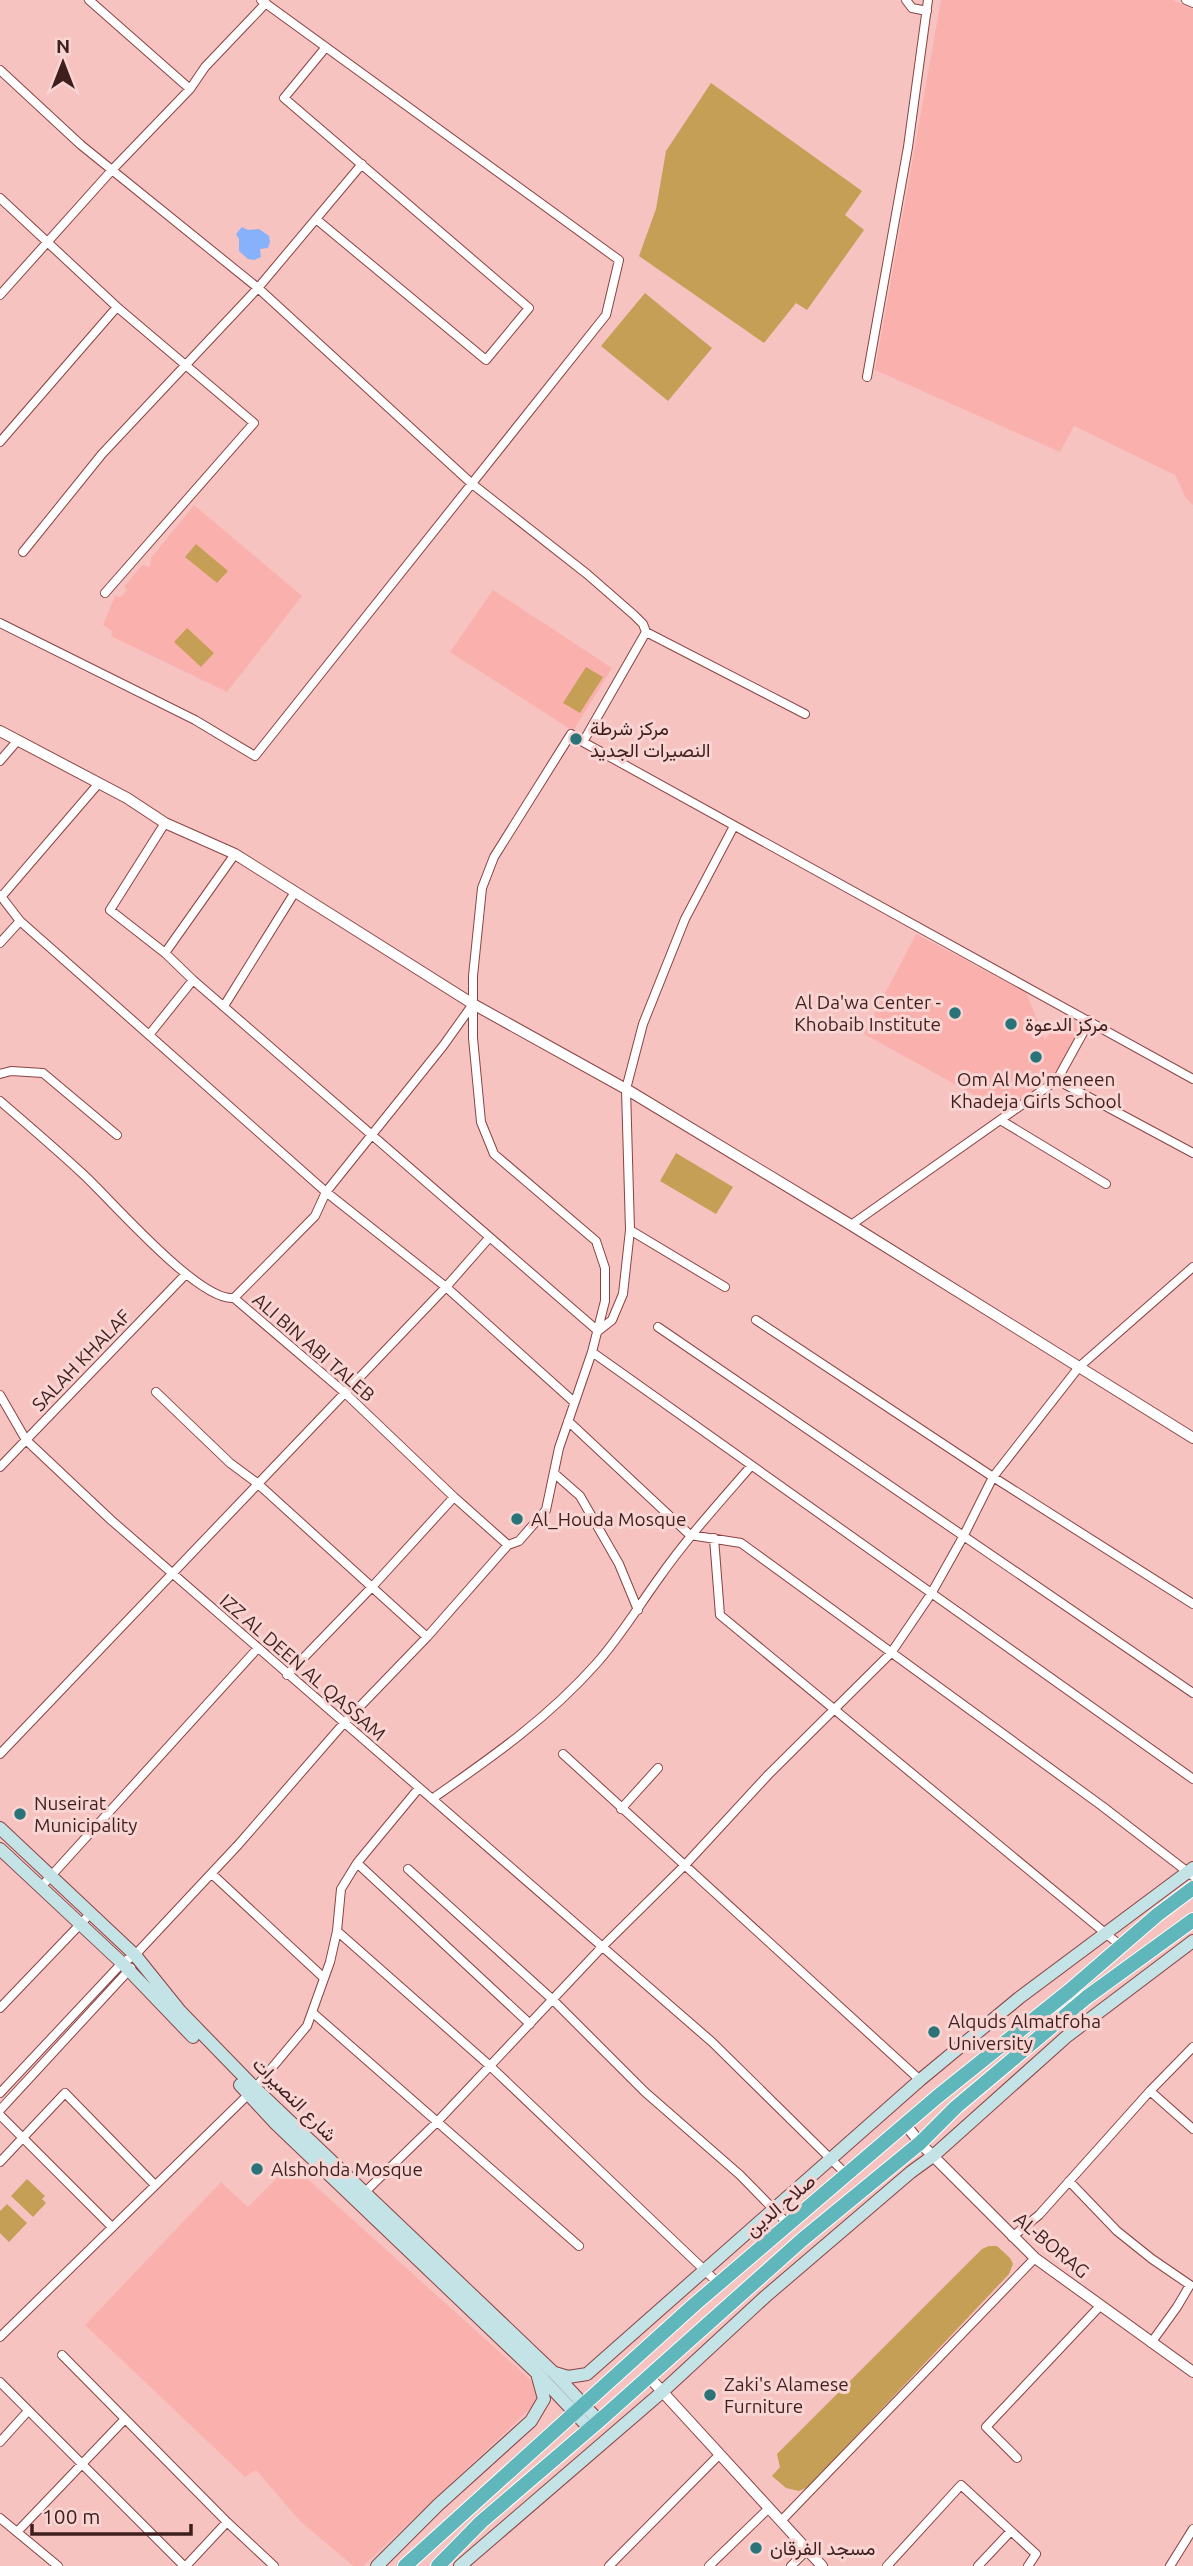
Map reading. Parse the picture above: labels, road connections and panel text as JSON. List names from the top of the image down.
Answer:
{
  "streets": {
    "highway": ["صلاح الدين"],
    "main road": ["شارع النصيرات"],
    "street": [
      "ALI BIN ABI TALEB",
      "SALAH KHALAF",
      "IZZ AL DEEN AL QASSAM",
      "AL-BORAG"
    ]
  },
  "crossings": [
    ["ALI BIN ABI TALEB", "SALAH KHALAF"],
    ["SALAH KHALAF", "IZZ AL DEEN AL QASSAM"],
    ["IZZ AL DEEN AL QASSAM", "صلاح الدين"],
    ["شارع النصيرات", "صلاح الدين"],
    ["صلاح الدين", "AL-BORAG"]
  ],
  "places": [
    "مركز شرطة النصيرات الجديد",
    "Al Da'wa Center - Khobaib Institute",
    "مركز الدعوة",
    "Om Al Mo'meneen Khadeja Girls School",
    "Al_Houda Mosque",
    "Nuseirat Municipality",
    "Alquds Almatfoha University",
    "Alshohda Mosque",
    "Zaki's Alamese Furniture",
    "مسجد الفرقان"
  ],
  "scale_bar": "100 m",
  "north": "top"
}
